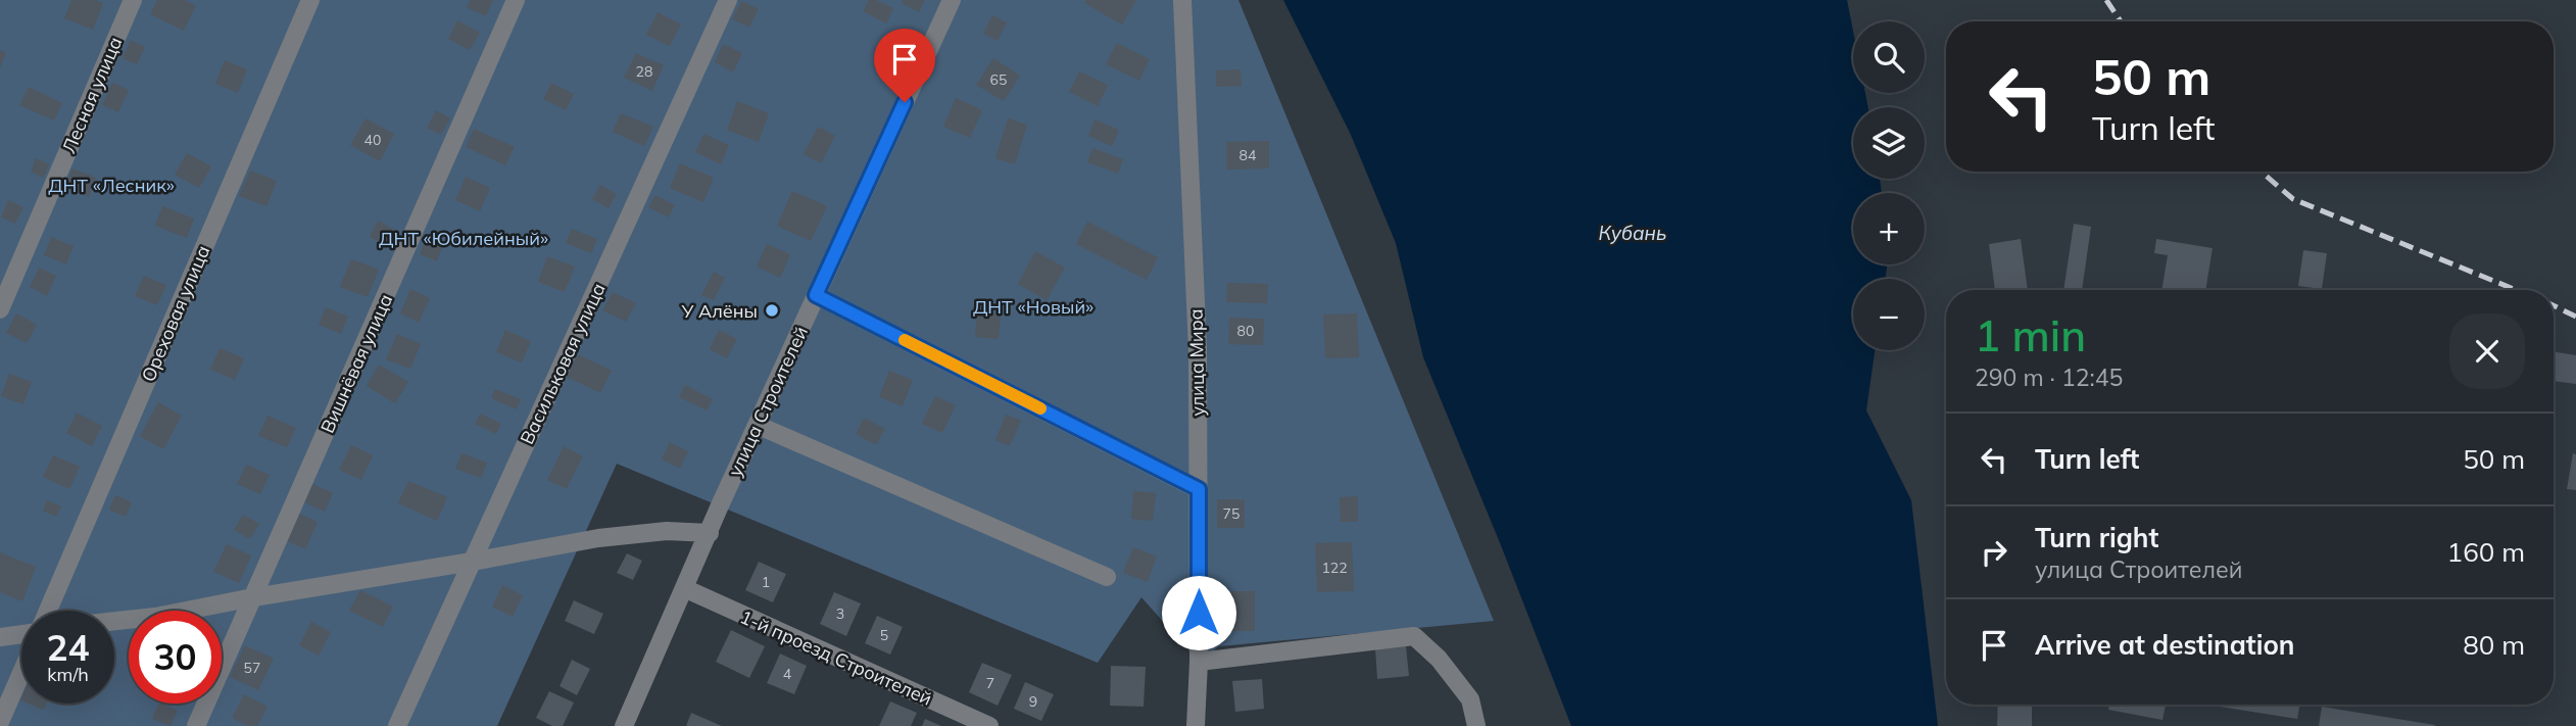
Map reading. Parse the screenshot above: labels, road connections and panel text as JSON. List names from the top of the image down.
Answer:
{
  "streets": {
    "street": [
      "Лесная улица",
      "Ореховая улица",
      "улица Мира",
      "Вишнёвая улица",
      "Васильковая улица",
      "улица Строителей",
      "1-й проезд Строителей"
    ]
  },
  "crossings": [
    ["улица Строителей", "1-й проезд Строителей"]
  ],
  "water": ["Кубань"],
  "parks": ["ДНТ «Лесник»", "ДНТ «Юбилейный»", "ДНТ «Новый»"],
  "places": ["У Алёны"],
  "house_numbers": [
    "28",
    "65",
    "40",
    "84",
    "80",
    "75",
    "122",
    "1",
    "3",
    "5",
    "57",
    "4",
    "7",
    "9"
  ],
  "page": {
    "map_buttons": ["+", "−"],
    "turn": ["50 m", "Turn left"],
    "heading": ["1 min", "290 m · 12:45"],
    "list": [
      {
        "name": "Turn left",
        "value": "50 m"
      },
      {
        "name": "Turn right",
        "note": "улица Строителей",
        "value": "160 m"
      },
      {
        "name": "Arrive at destination",
        "value": "80 m"
      }
    ],
    "speed": "24 km/h",
    "limit": "30"
  }
}
